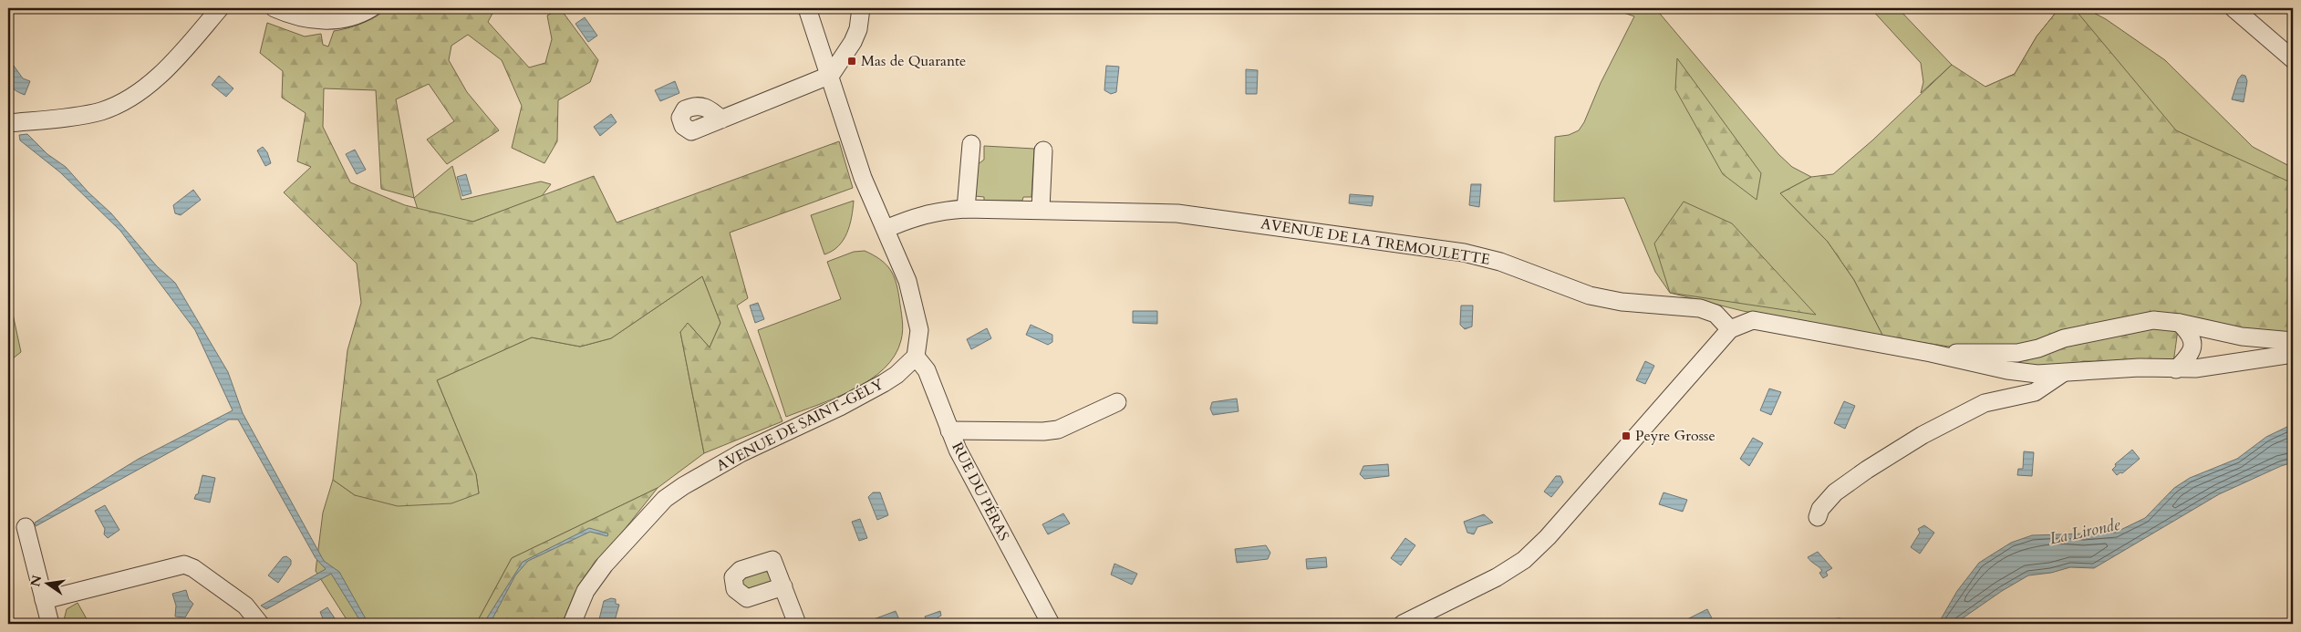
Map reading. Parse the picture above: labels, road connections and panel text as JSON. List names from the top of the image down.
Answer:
{
  "streets": {
    "street": ["AVENUE DE LA TREMOULETTE", "AVENUE DE SAINT-GÉLY", "RUE DU PÉRAS"]
  },
  "crossings": [
    ["AVENUE DE SAINT-GÉLY", "RUE DU PÉRAS"]
  ],
  "water": ["La Lironde"],
  "places": {
    "transit": ["Mas de Quarante", "Peyre Grosse"]
  },
  "north": "left"
}
